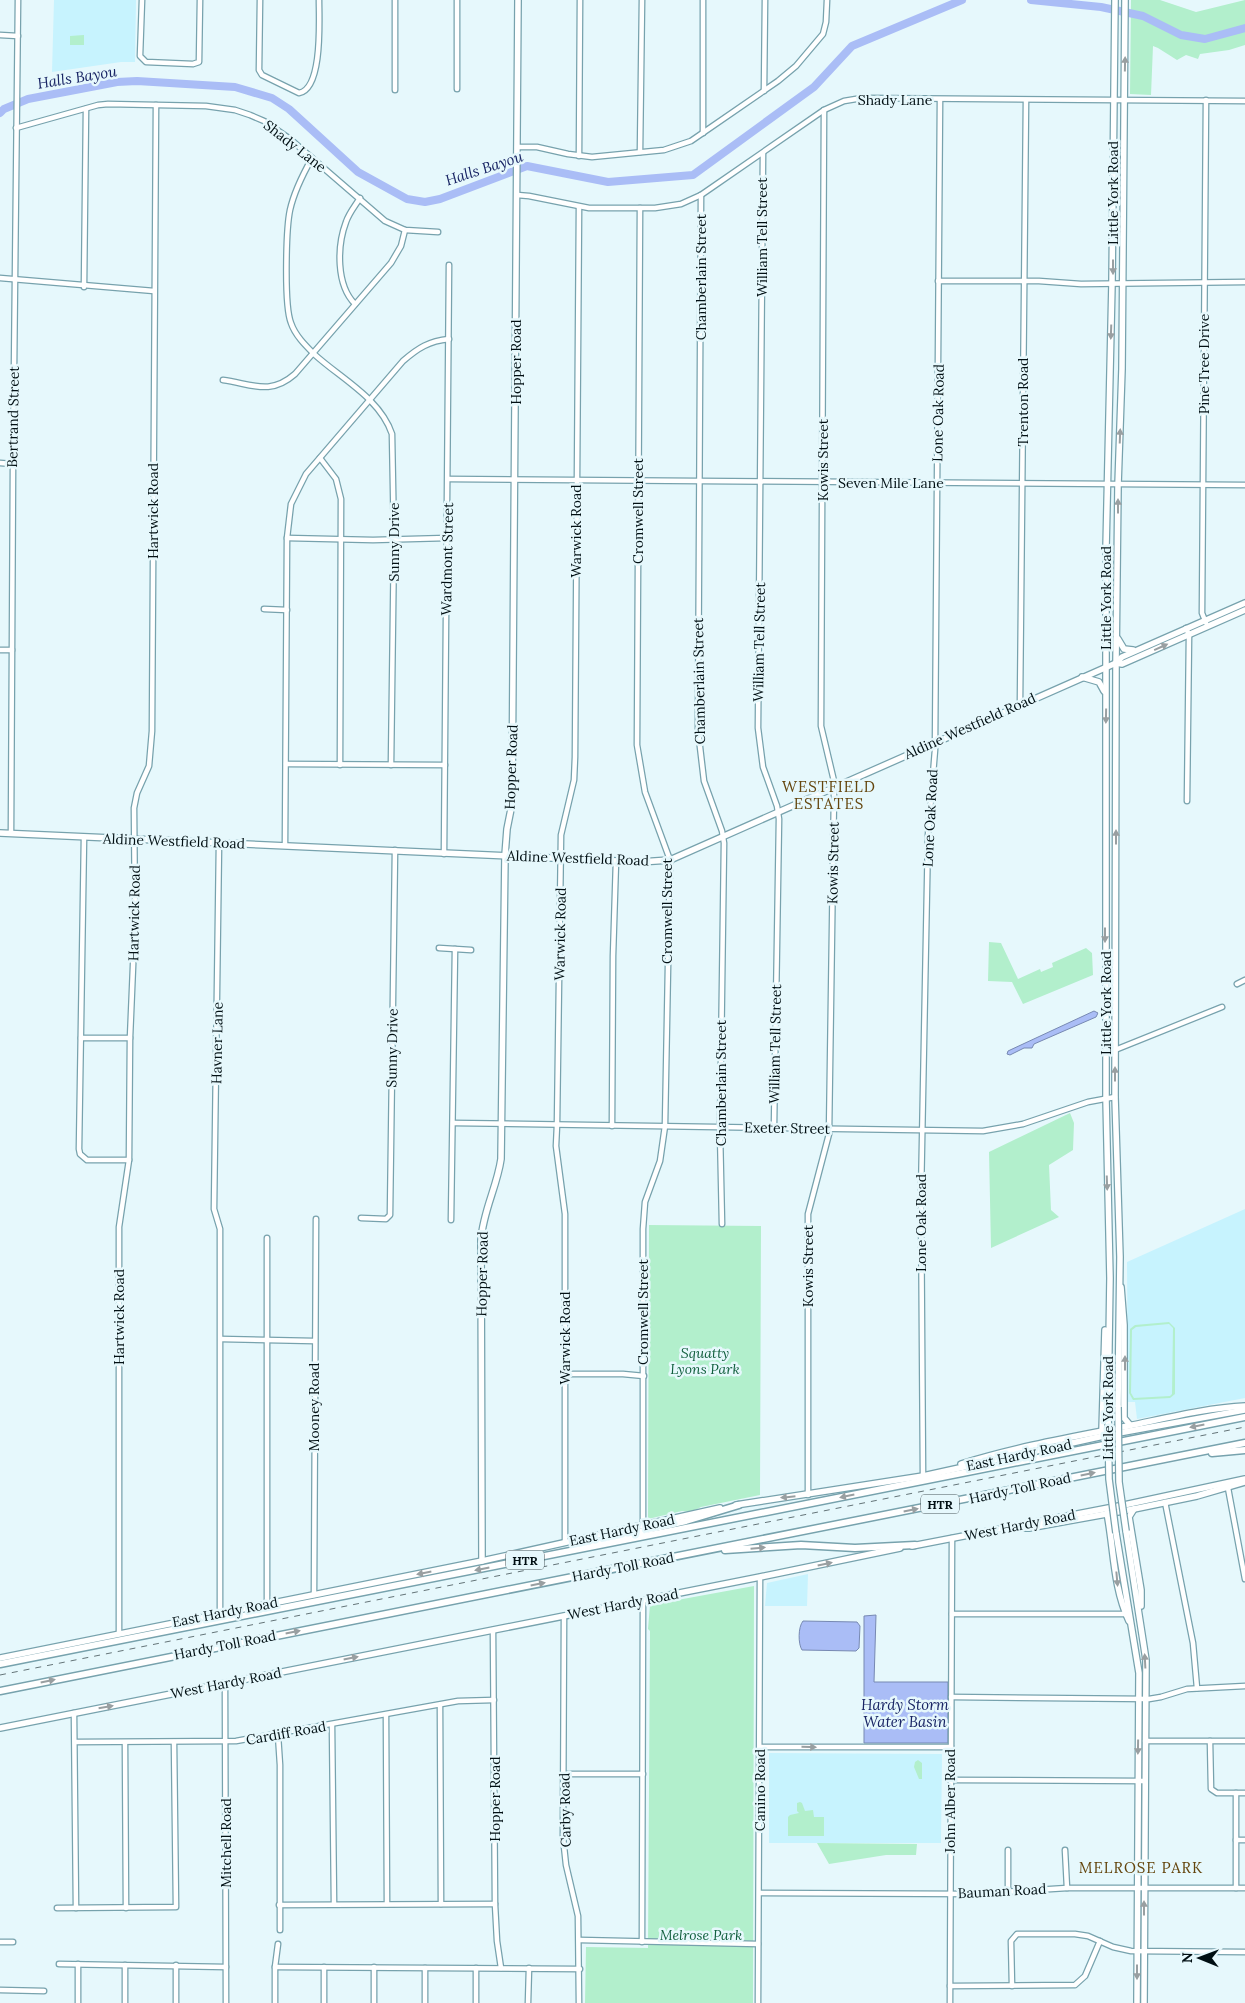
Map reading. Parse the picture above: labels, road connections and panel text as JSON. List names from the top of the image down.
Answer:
{
  "streets": {
    "highway": ["Hardy Toll Road", "HTR"],
    "main road": [
      "Little York Road",
      "Hopper Road",
      "Aldine Westfield Road",
      "East Hardy Road",
      "West Hardy Road"
    ],
    "street": [
      "Shady Lane",
      "William Tell Street",
      "Chamberlain Street",
      "Pine Tree Drive",
      "Trenton Road",
      "Lone Oak Road",
      "Bertrand Street",
      "Kowis Street",
      "Seven Mile Lane",
      "Hartwick Road",
      "Cromwell Street",
      "Warwick Road",
      "Sunny Drive",
      "Wardmont Street",
      "Havner Lane",
      "Exeter Street",
      "Mooney Road",
      "Cardiff Road",
      "Canino Road",
      "John Alber Road",
      "Carby Road",
      "Mitchell Road",
      "Bauman Road"
    ]
  },
  "crossings": [
    ["Shady Lane", "Little York Road"],
    ["Shady Lane", "William Tell Street"],
    ["Shady Lane", "Chamberlain Street"],
    ["Shady Lane", "Hopper Road"],
    ["Shady Lane", "Pine Tree Drive"],
    ["Shady Lane", "Trenton Road"],
    ["Shady Lane", "Lone Oak Road"],
    ["Shady Lane", "Bertrand Street"],
    ["Shady Lane", "Kowis Street"],
    ["Shady Lane", "Hartwick Road"],
    ["Shady Lane", "Cromwell Street"],
    ["Shady Lane", "Warwick Road"],
    ["Shady Lane", "Sunny Drive"],
    ["Little York Road", "Seven Mile Lane"],
    ["Little York Road", "Aldine Westfield Road"],
    ["Little York Road", "Exeter Street"],
    ["Little York Road", "East Hardy Road"],
    ["Little York Road", "West Hardy Road"],
    ["Little York Road", "Bauman Road"],
    ["William Tell Street", "Seven Mile Lane"],
    ["William Tell Street", "Aldine Westfield Road"],
    ["William Tell Street", "Exeter Street"],
    ["Chamberlain Street", "Seven Mile Lane"],
    ["Chamberlain Street", "Aldine Westfield Road"],
    ["Chamberlain Street", "Exeter Street"],
    ["Hopper Road", "Seven Mile Lane"],
    ["Hopper Road", "Aldine Westfield Road"],
    ["Hopper Road", "Exeter Street"],
    ["Hopper Road", "East Hardy Road"],
    ["Hopper Road", "West Hardy Road"],
    ["Hopper Road", "Cardiff Road"],
    ["Pine Tree Drive", "Seven Mile Lane"],
    ["Pine Tree Drive", "Aldine Westfield Road"],
    ["Trenton Road", "Seven Mile Lane"],
    ["Trenton Road", "Aldine Westfield Road"],
    ["Lone Oak Road", "Seven Mile Lane"],
    ["Lone Oak Road", "Aldine Westfield Road"],
    ["Lone Oak Road", "Exeter Street"],
    ["Lone Oak Road", "East Hardy Road"],
    ["Bertrand Street", "Aldine Westfield Road"],
    ["Kowis Street", "Seven Mile Lane"],
    ["Kowis Street", "Aldine Westfield Road"],
    ["Kowis Street", "Exeter Street"],
    ["Kowis Street", "East Hardy Road"],
    ["Seven Mile Lane", "Cromwell Street"],
    ["Seven Mile Lane", "Warwick Road"],
    ["Seven Mile Lane", "Wardmont Street"],
    ["Hartwick Road", "Aldine Westfield Road"],
    ["Hartwick Road", "East Hardy Road"],
    ["Cromwell Street", "Aldine Westfield Road"],
    ["Cromwell Street", "Exeter Street"],
    ["Cromwell Street", "East Hardy Road"],
    ["Warwick Road", "Aldine Westfield Road"],
    ["Warwick Road", "Exeter Street"],
    ["Warwick Road", "East Hardy Road"],
    ["Sunny Drive", "Aldine Westfield Road"],
    ["Wardmont Street", "Aldine Westfield Road"],
    ["Aldine Westfield Road", "Havner Lane"],
    ["Havner Lane", "East Hardy Road"],
    ["Mooney Road", "East Hardy Road"],
    ["West Hardy Road", "Canino Road"],
    ["West Hardy Road", "John Alber Road"],
    ["West Hardy Road", "Carby Road"],
    ["West Hardy Road", "Mitchell Road"],
    ["Cardiff Road", "Mitchell Road"],
    ["Canino Road", "Bauman Road"],
    ["John Alber Road", "Bauman Road"]
  ],
  "one_way": ["West Hardy Road"],
  "districts": ["WESTFIELD ESTATES", "MELROSE PARK"],
  "water": ["Halls Bayou", "Hardy Storm Water Basin"],
  "parks": ["Squatty Lyons Park", "Melrose Park"],
  "north": "left"
}
